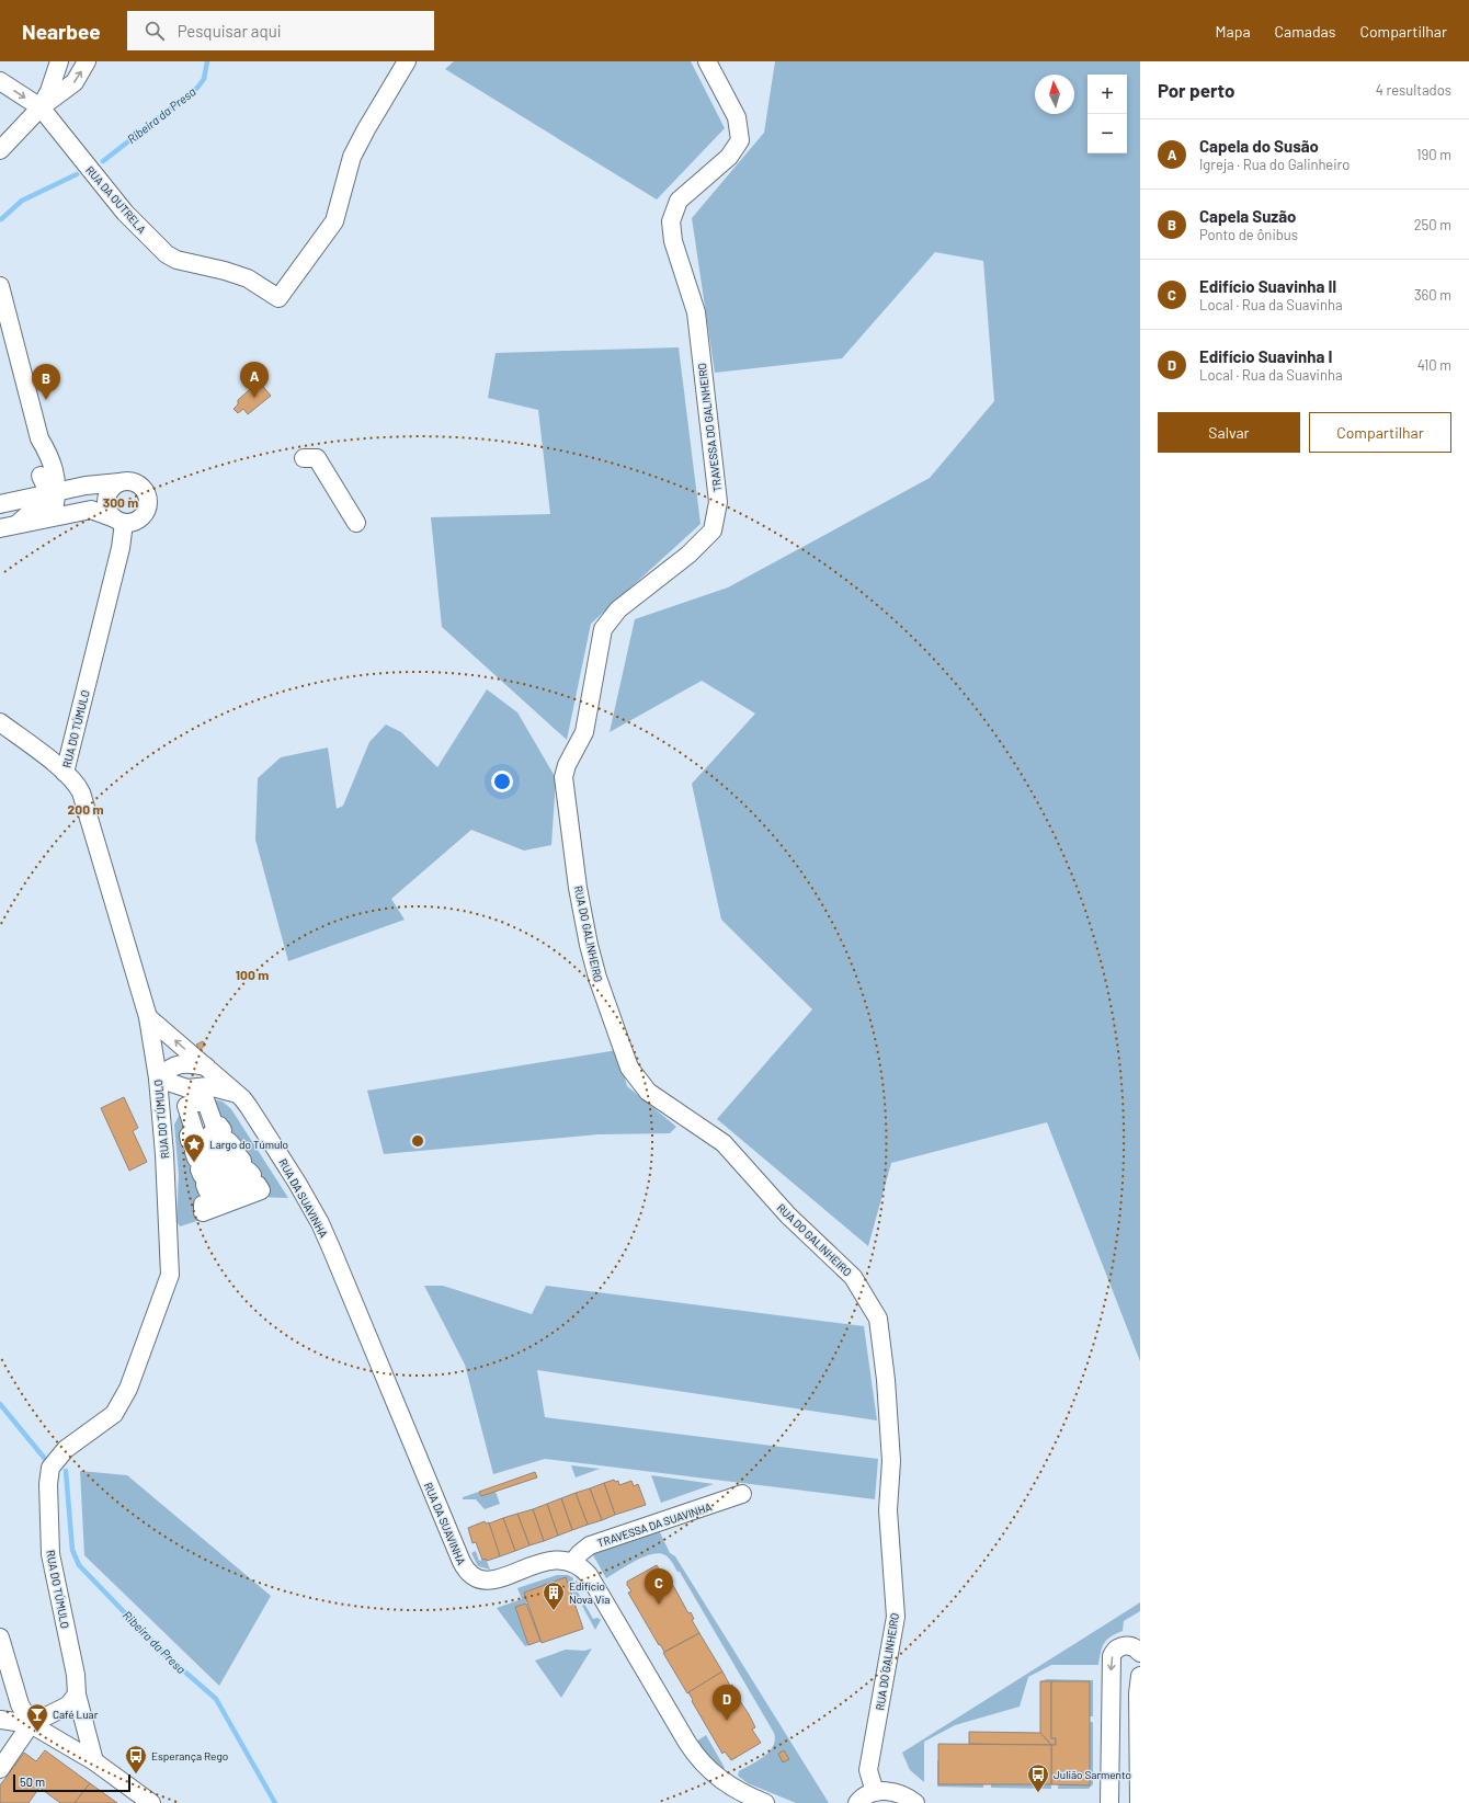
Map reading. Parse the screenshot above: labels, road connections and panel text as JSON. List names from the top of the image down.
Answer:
{
  "streets": {
    "street": [
      "RUA DA OUTRELA",
      "TRAVESSA DO GALINHEIRO",
      "RUA DO TÚMULO",
      "RUA DO GALINHEIRO",
      "RUA DA SUAVINHA",
      "TRAVESSA DA SUAVINHA"
    ]
  },
  "crossings": [
    ["TRAVESSA DO GALINHEIRO", "RUA DO GALINHEIRO"],
    ["RUA DO TÚMULO", "RUA DA SUAVINHA"],
    ["RUA DA SUAVINHA", "TRAVESSA DA SUAVINHA"]
  ],
  "water": ["Ribeira da Presa"],
  "places": {
    "place": ["Largo do Túmulo"],
    "building": ["Edifício Nova Via"],
    "bar": ["Café Luar"],
    "bus stop": ["Esperança Rego", "Julião Sarmento"]
  },
  "scale_bar": "50 m",
  "north": "top",
  "page": {
    "header": "Nearbee",
    "search": "Pesquisar aqui",
    "nav": ["Mapa", "Camadas", "Compartilhar"],
    "heading": ["Por perto", "4 resultados"],
    "map_buttons": ["+", "−"],
    "list": [
      {
        "mark": "A",
        "name": "Capela do Susão",
        "note": "Igreja · Rua do Galinheiro",
        "value": "190 m"
      },
      {
        "mark": "B",
        "name": "Capela Suzão",
        "note": "Ponto de ônibus",
        "value": "250 m"
      },
      {
        "mark": "C",
        "name": "Edifício Suavinha II",
        "note": "Local · Rua da Suavinha",
        "value": "360 m"
      },
      {
        "mark": "D",
        "name": "Edifício Suavinha I",
        "note": "Local · Rua da Suavinha",
        "value": "410 m"
      }
    ],
    "pins": [
      "A",
      "B",
      "C",
      "D"
    ],
    "buttons": ["Salvar", "Compartilhar"],
    "scale": "50 m"
  },
  "rings": ["300 m", "200 m", "100 m"]
}
